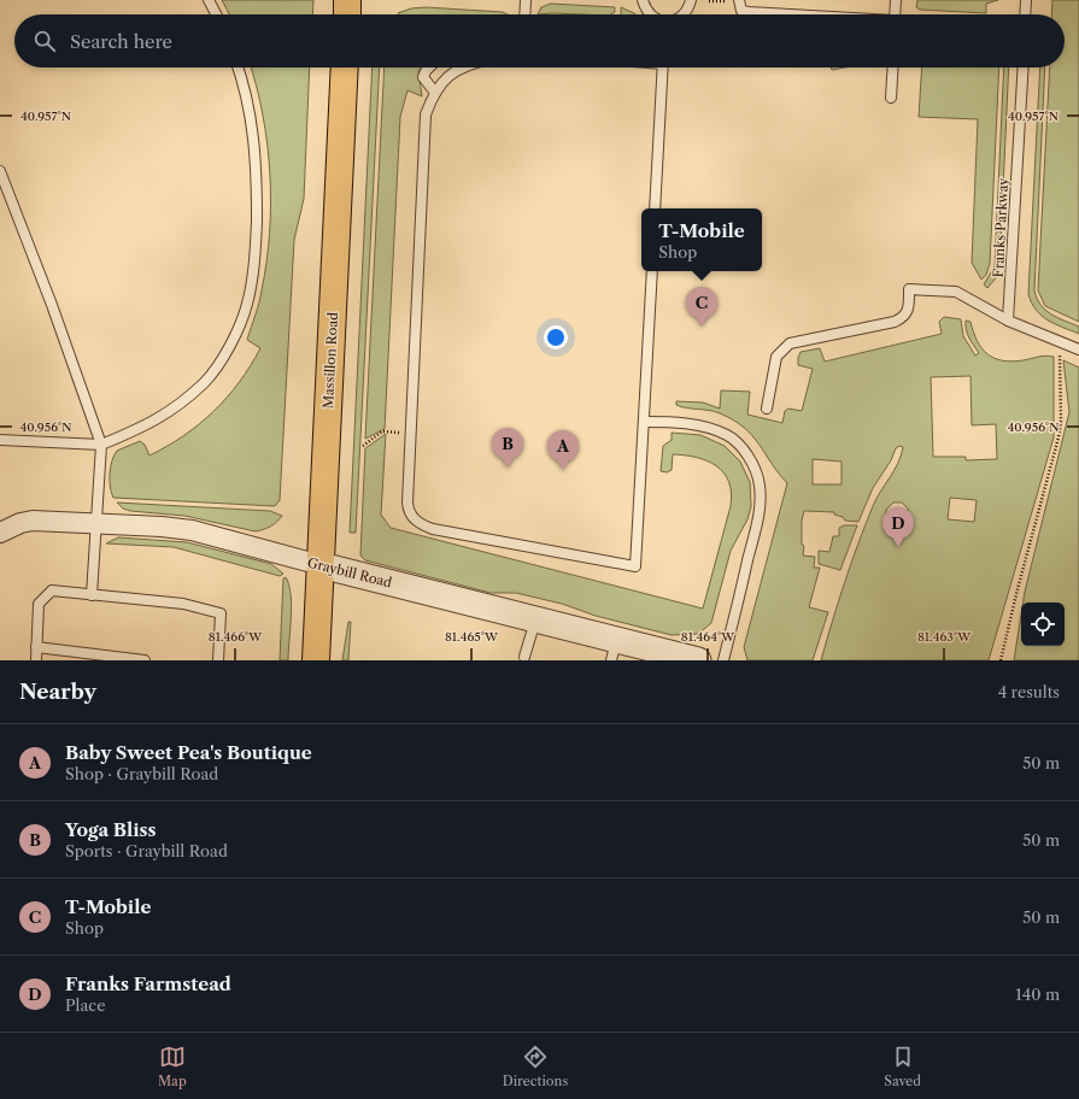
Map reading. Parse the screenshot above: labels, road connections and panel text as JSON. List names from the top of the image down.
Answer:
{
  "streets": {
    "main road": ["Massillon Road"],
    "street": ["Graybill Road"],
    "lane": ["Franks Parkway"]
  },
  "crossings": [
    ["Massillon Road", "Graybill Road"]
  ],
  "page": {
    "search": "Search here",
    "popup": ["T-Mobile", "Shop"],
    "pins": [
      "C",
      "B",
      "A",
      "D"
    ],
    "heading": ["Nearby", "4 results"],
    "list": [
      {
        "mark": "A",
        "name": "Baby Sweet Pea's Boutique",
        "note": "Shop · Graybill Road",
        "value": "50 m"
      },
      {
        "mark": "B",
        "name": "Yoga Bliss",
        "note": "Sports · Graybill Road",
        "value": "50 m"
      },
      {
        "mark": "C",
        "name": "T-Mobile",
        "note": "Shop",
        "value": "50 m"
      },
      {
        "mark": "D",
        "name": "Franks Farmstead",
        "note": "Place",
        "value": "140 m"
      }
    ],
    "nav": ["Map", "Directions", "Saved"]
  },
  "coordinates": [
    "40.957°N",
    "40.956°N",
    "81.466°W",
    "81.465°W",
    "81.464°W",
    "81.463°W"
  ]
}
